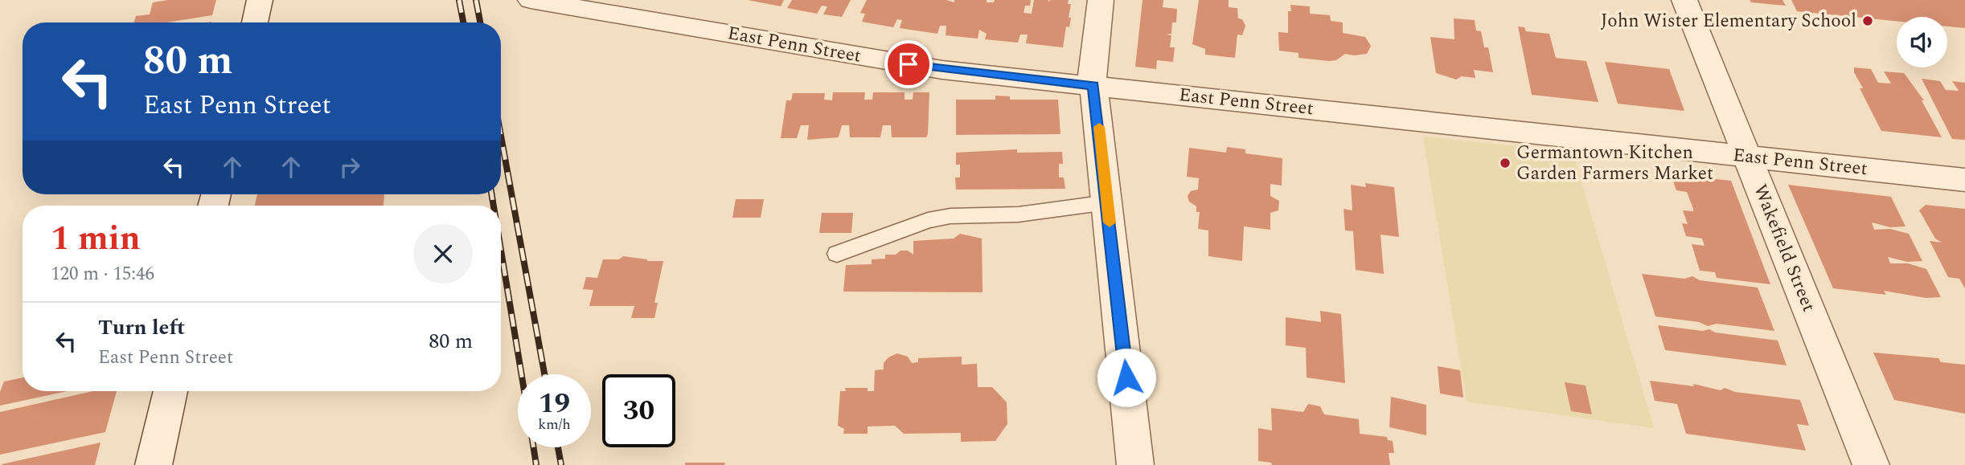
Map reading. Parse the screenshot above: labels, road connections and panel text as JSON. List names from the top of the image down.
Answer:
{
  "streets": {
    "street": ["East Penn Street", "Wakefield Street"]
  },
  "crossings": [
    ["East Penn Street", "Wakefield Street"]
  ],
  "places": ["John Wister Elementary School", "Germantown Kitchen Garden Farmers Market"],
  "page": {
    "turn": ["80 m", "East Penn Street"],
    "heading": ["1 min", "120 m · 15:46"],
    "list": [
      {
        "name": "Turn left",
        "note": "East Penn Street",
        "value": "80 m"
      }
    ],
    "speed": "19 km/h",
    "limit": "30"
  }
}
